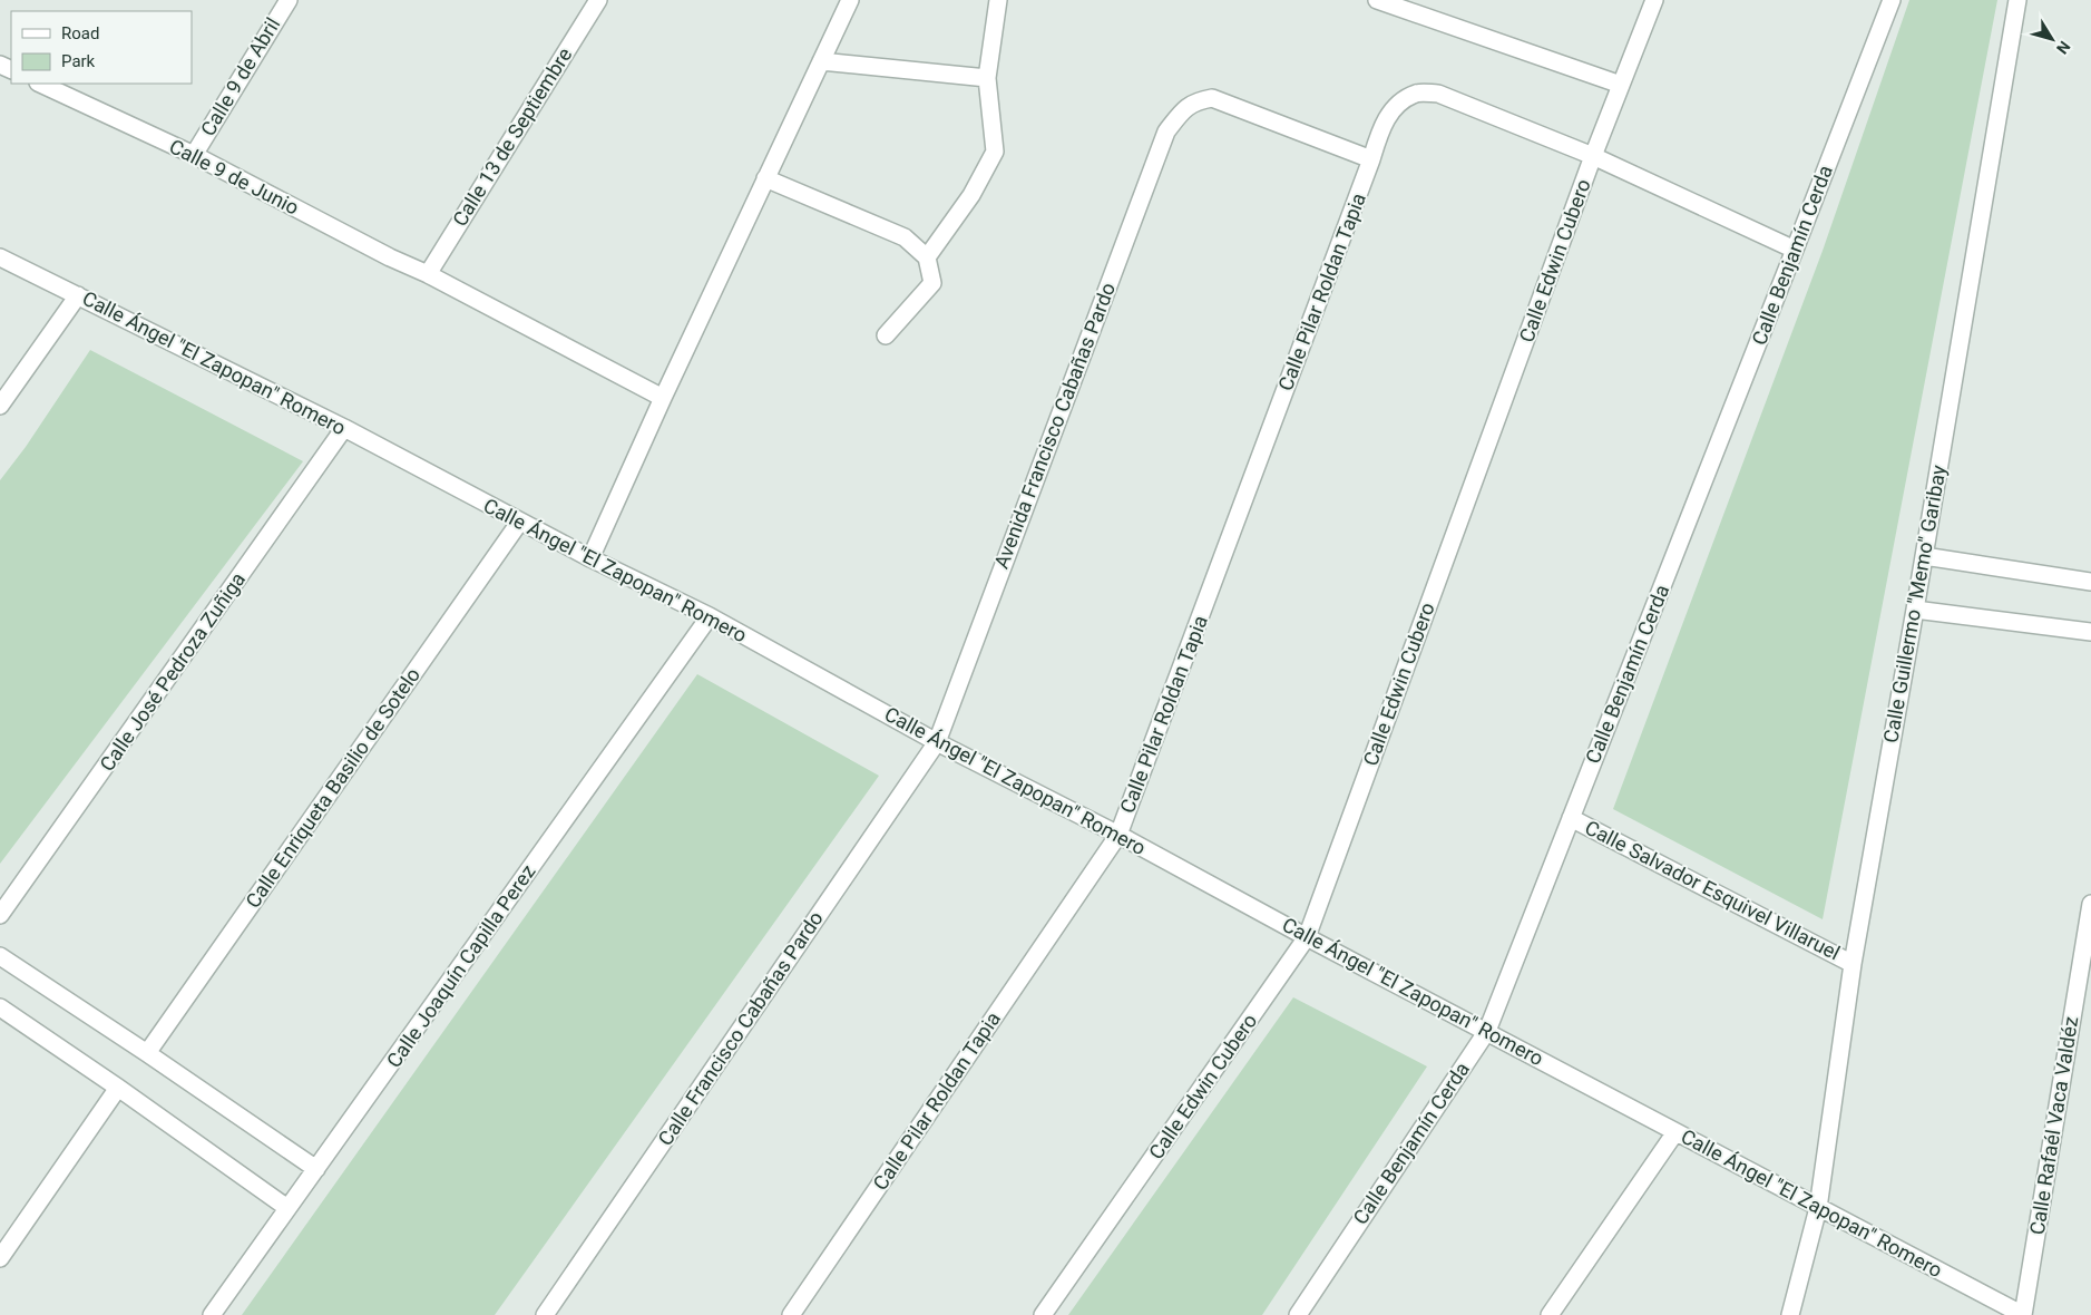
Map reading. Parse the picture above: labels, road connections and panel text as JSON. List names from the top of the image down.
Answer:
{
  "streets": {
    "street": [
      "Calle 9 de Abril",
      "Calle 13 de Septiembre",
      "Calle 9 de Junio",
      "Calle Benjamín Cerda",
      "Calle Edwin Cubero",
      "Calle Pilar Roldan Tapia",
      "Calle Ángel \"El Zapopan\" Romero",
      "Avenida Francisco Cabañas Pardo",
      "Calle Guillermo \"Memo\" Garibay",
      "Calle José Pedroza Zuñiga",
      "Calle Enriqueta Basilio de Sotelo",
      "Calle Salvador Esquivel Villaruel",
      "Calle Joaquín Capilla Perez",
      "Calle Francisco Cabañas Pardo",
      "Calle Rafaél Vaca Valdéz"
    ]
  },
  "crossings": [
    ["Calle 9 de Abril", "Calle 9 de Junio"],
    ["Calle 13 de Septiembre", "Calle 9 de Junio"],
    ["Calle Benjamín Cerda", "Calle Ángel \"El Zapopan\" Romero"],
    ["Calle Benjamín Cerda", "Calle Salvador Esquivel Villaruel"],
    ["Calle Edwin Cubero", "Calle Pilar Roldan Tapia"],
    ["Calle Edwin Cubero", "Calle Ángel \"El Zapopan\" Romero"],
    ["Calle Pilar Roldan Tapia", "Calle Ángel \"El Zapopan\" Romero"],
    ["Calle Pilar Roldan Tapia", "Avenida Francisco Cabañas Pardo"],
    ["Calle Ángel \"El Zapopan\" Romero", "Avenida Francisco Cabañas Pardo"],
    ["Calle Ángel \"El Zapopan\" Romero", "Calle Guillermo \"Memo\" Garibay"],
    ["Calle Ángel \"El Zapopan\" Romero", "Calle José Pedroza Zuñiga"],
    ["Calle Ángel \"El Zapopan\" Romero", "Calle Enriqueta Basilio de Sotelo"],
    ["Calle Ángel \"El Zapopan\" Romero", "Calle Joaquín Capilla Perez"],
    ["Calle Ángel \"El Zapopan\" Romero", "Calle Francisco Cabañas Pardo"],
    ["Calle Ángel \"El Zapopan\" Romero", "Calle Rafaél Vaca Valdéz"],
    ["Avenida Francisco Cabañas Pardo", "Calle Francisco Cabañas Pardo"],
    ["Calle Guillermo \"Memo\" Garibay", "Calle Salvador Esquivel Villaruel"]
  ],
  "legend": ["Road", "Park"],
  "north": "bottom right"
}
